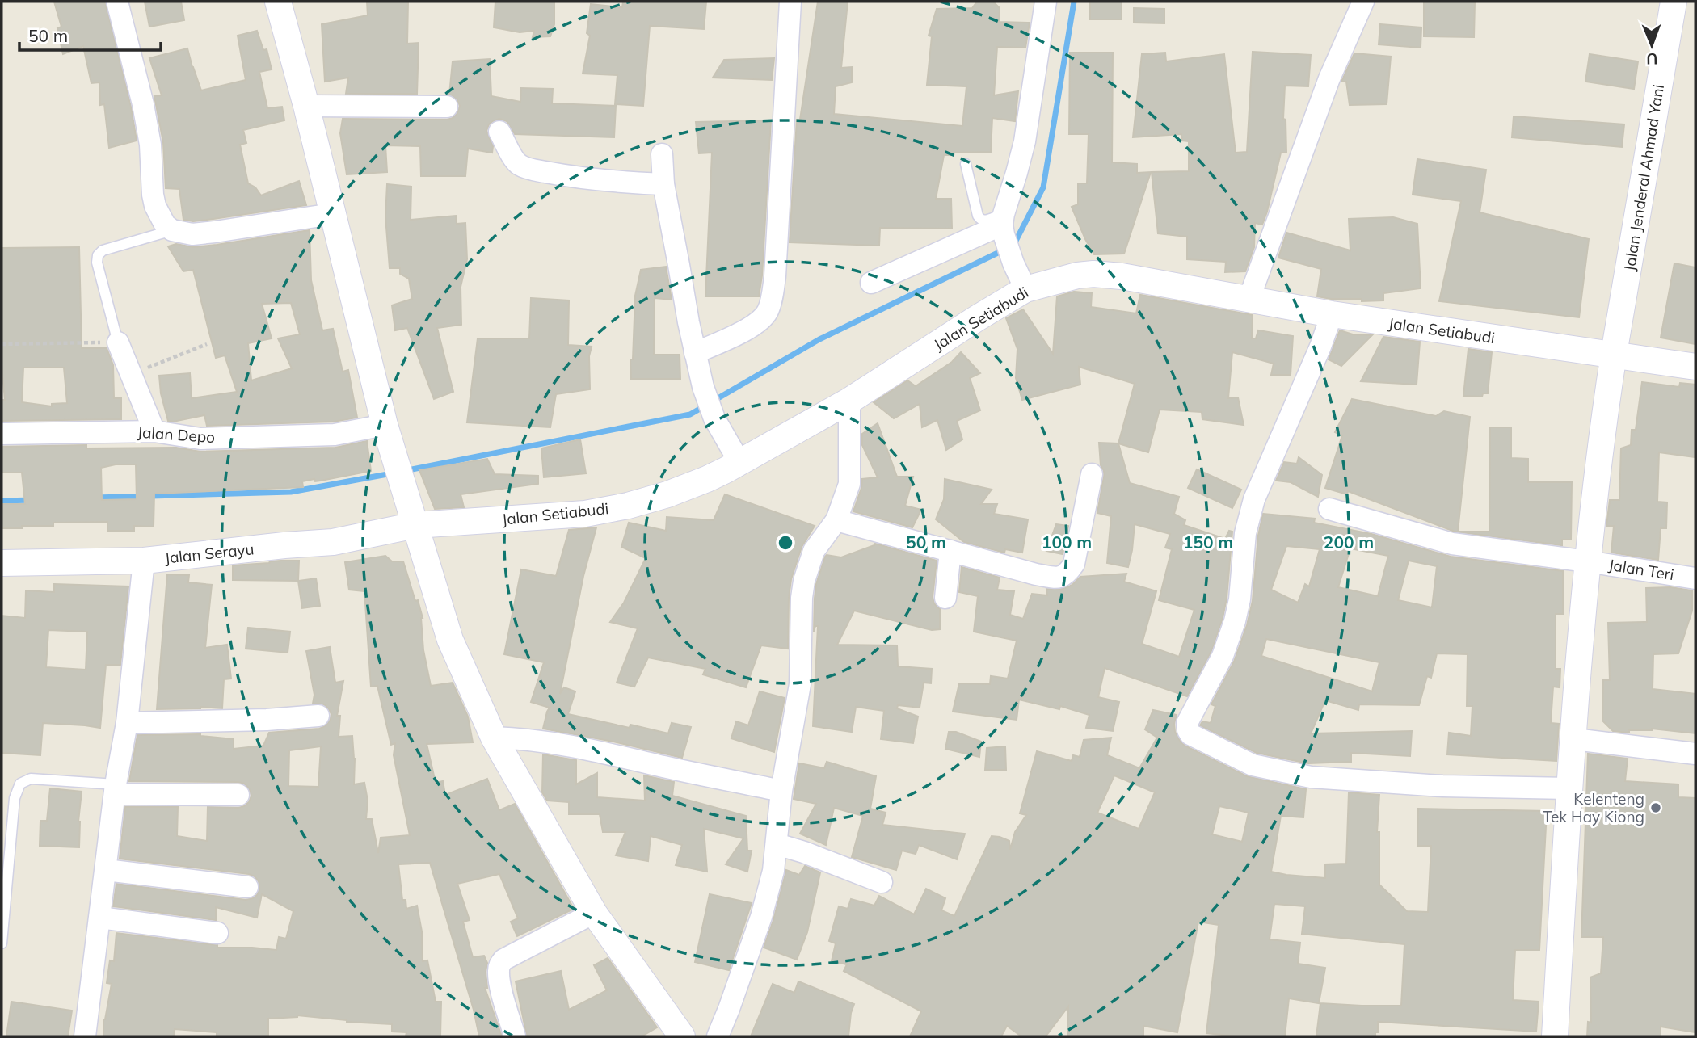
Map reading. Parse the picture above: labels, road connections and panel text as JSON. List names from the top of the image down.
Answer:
{
  "streets": {
    "street": [
      "Jalan Jenderal Ahmad Yani",
      "Jalan Setiabudi",
      "Jalan Depo",
      "Jalan Serayu",
      "Jalan Teri"
    ]
  },
  "crossings": [
    ["Jalan Jenderal Ahmad Yani", "Jalan Setiabudi"],
    ["Jalan Jenderal Ahmad Yani", "Jalan Teri"],
    ["Jalan Setiabudi", "Jalan Serayu"]
  ],
  "places": ["Kelenteng Tek Hay Kiong"],
  "scale_bar": "50 m",
  "north": "bottom",
  "rings": [
    "50 m",
    "100 m",
    "150 m",
    "200 m"
  ]
}
